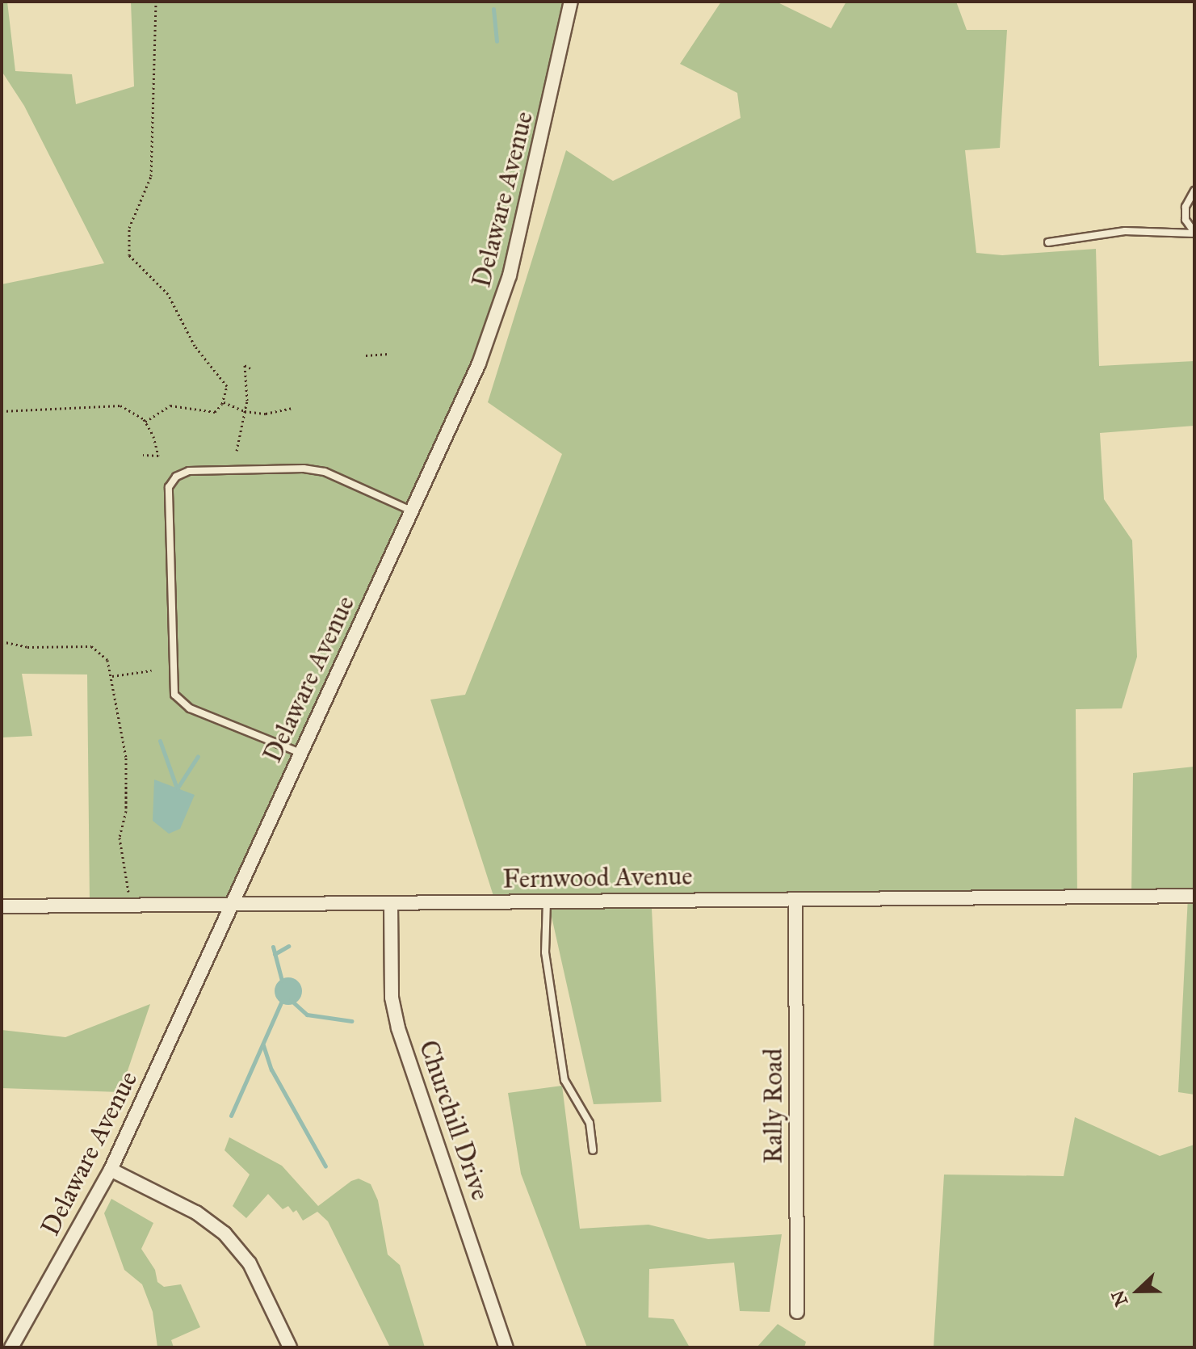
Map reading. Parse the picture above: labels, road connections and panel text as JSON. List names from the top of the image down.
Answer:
{
  "streets": {
    "street": [
      "Delaware Avenue",
      "Fernwood Avenue",
      "Rally Road",
      "Churchill Drive"
    ]
  },
  "crossings": [
    ["Delaware Avenue", "Fernwood Avenue"],
    ["Fernwood Avenue", "Rally Road"],
    ["Fernwood Avenue", "Churchill Drive"]
  ],
  "north": "left"
}
